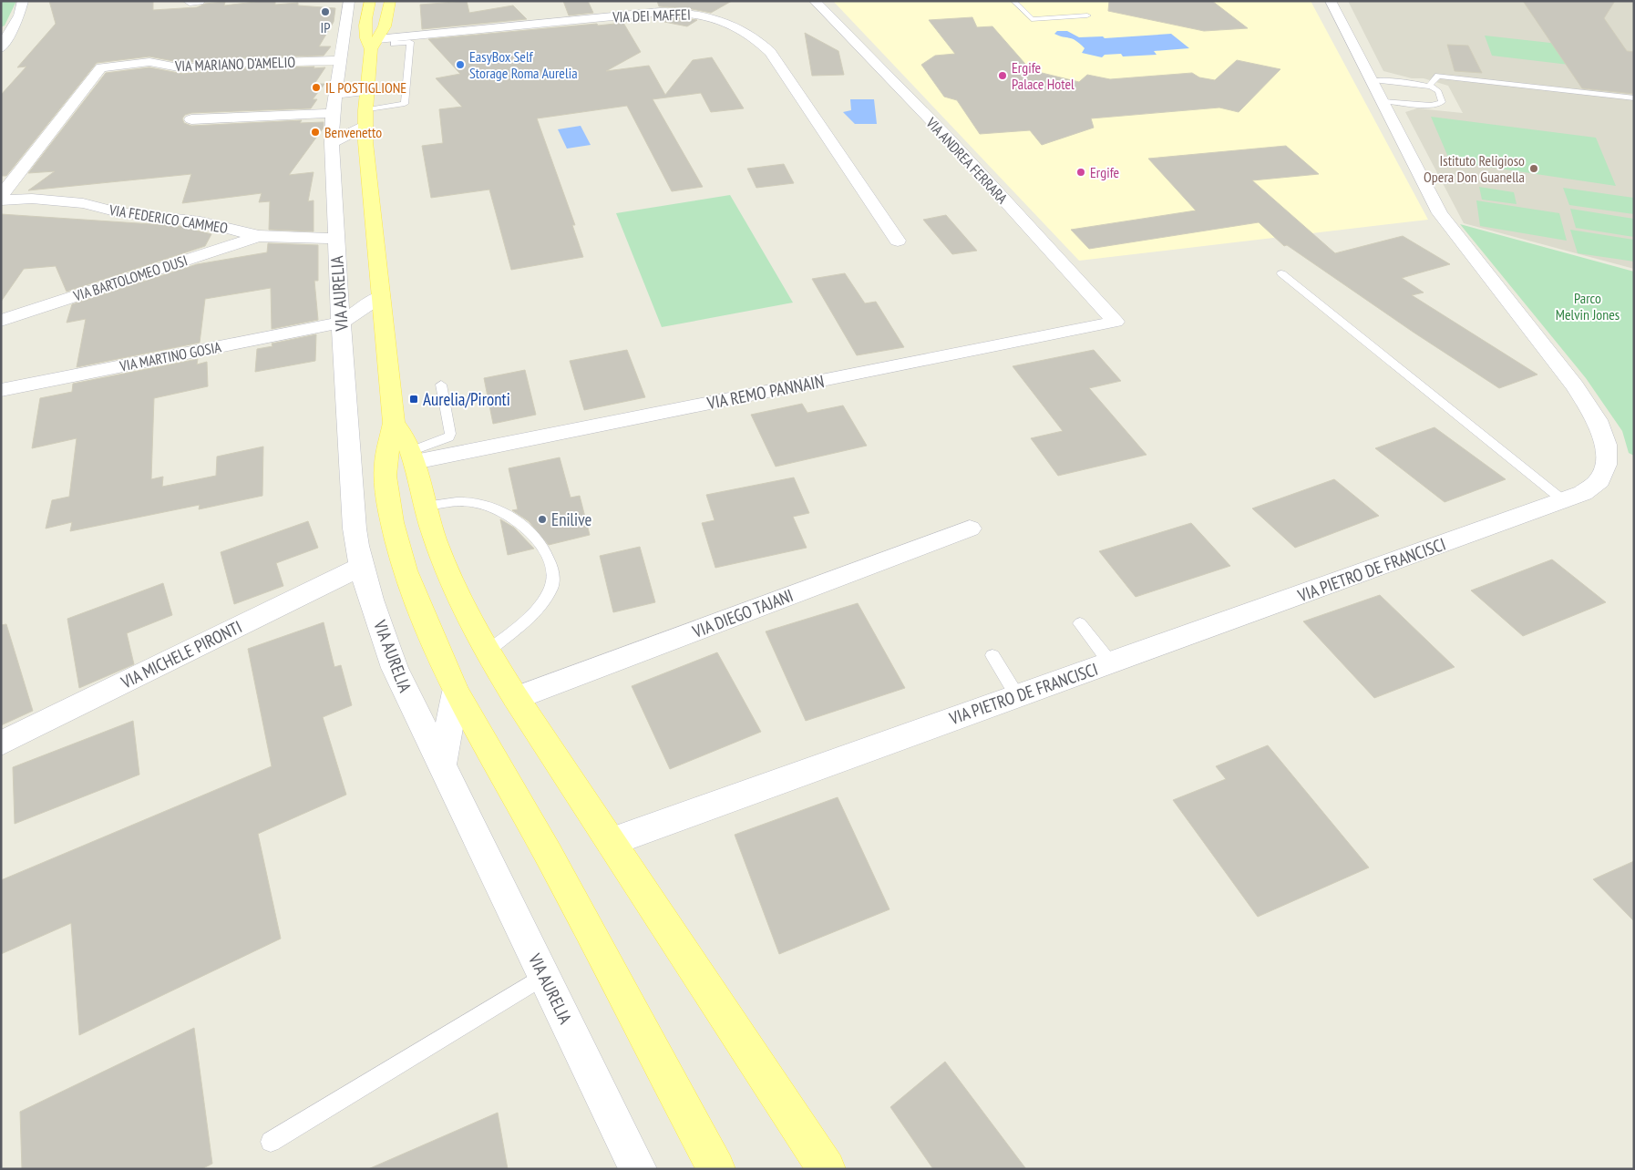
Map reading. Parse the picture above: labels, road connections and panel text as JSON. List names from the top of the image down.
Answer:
{
  "streets": {
    "street": [
      "VIA DEI MAFFEI",
      "VIA MARIANO D'AMELIO",
      "VIA ANDREA FERRARA",
      "VIA FEDERICO CAMMEO",
      "VIA BARTOLOMEO DUSI",
      "VIA AURELIA",
      "VIA MARTINO GOSIA",
      "VIA REMO PANNAIN",
      "VIA PIETRO DE FRANCISCI",
      "VIA DIEGO TAJANI",
      "VIA MICHELE PIRONTI"
    ]
  },
  "crossings": [
    ["VIA MARIANO D'AMELIO", "VIA AURELIA"],
    ["VIA ANDREA FERRARA", "VIA REMO PANNAIN"],
    ["VIA FEDERICO CAMMEO", "VIA BARTOLOMEO DUSI"],
    ["VIA FEDERICO CAMMEO", "VIA AURELIA"],
    ["VIA AURELIA", "VIA MARTINO GOSIA"],
    ["VIA AURELIA", "VIA MICHELE PIRONTI"]
  ],
  "parks": ["Parco Melvin Jones"],
  "places": {
    "other": [
      "IP",
      "EasyBox Self Storage Roma Aurelia",
      "Ergife Palace Hotel",
      "IL POSTIGLIONE",
      "Benvenetto",
      "Istituto Religioso Opera Don Guanella",
      "Ergife",
      "Enilive"
    ],
    "transit": ["Aurelia/Pironti"]
  }
}
